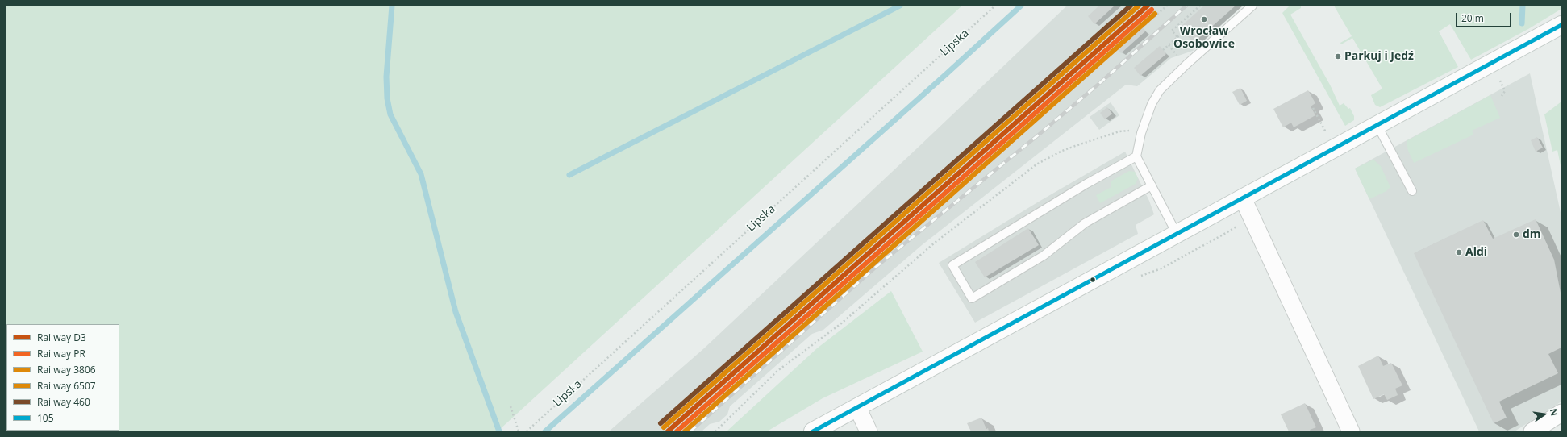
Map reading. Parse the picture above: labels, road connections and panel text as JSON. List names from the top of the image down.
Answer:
{
  "streets": {
    "path": ["Lipska"]
  },
  "places": [
    "Wrocław Osobowice",
    "Parkuj i Jedź",
    "dm",
    "Aldi"
  ],
  "lines": [
    "rail line D3",
    "rail line 3806",
    "rail line 460",
    "rail line PR",
    "rail line 6507",
    "transit line 105"
  ],
  "legend": [
    "Railway D3",
    "Railway PR",
    "Railway 3806",
    "Railway 6507",
    "Railway 460",
    "105"
  ],
  "scale_bar": "20 m",
  "north": "right"
}
